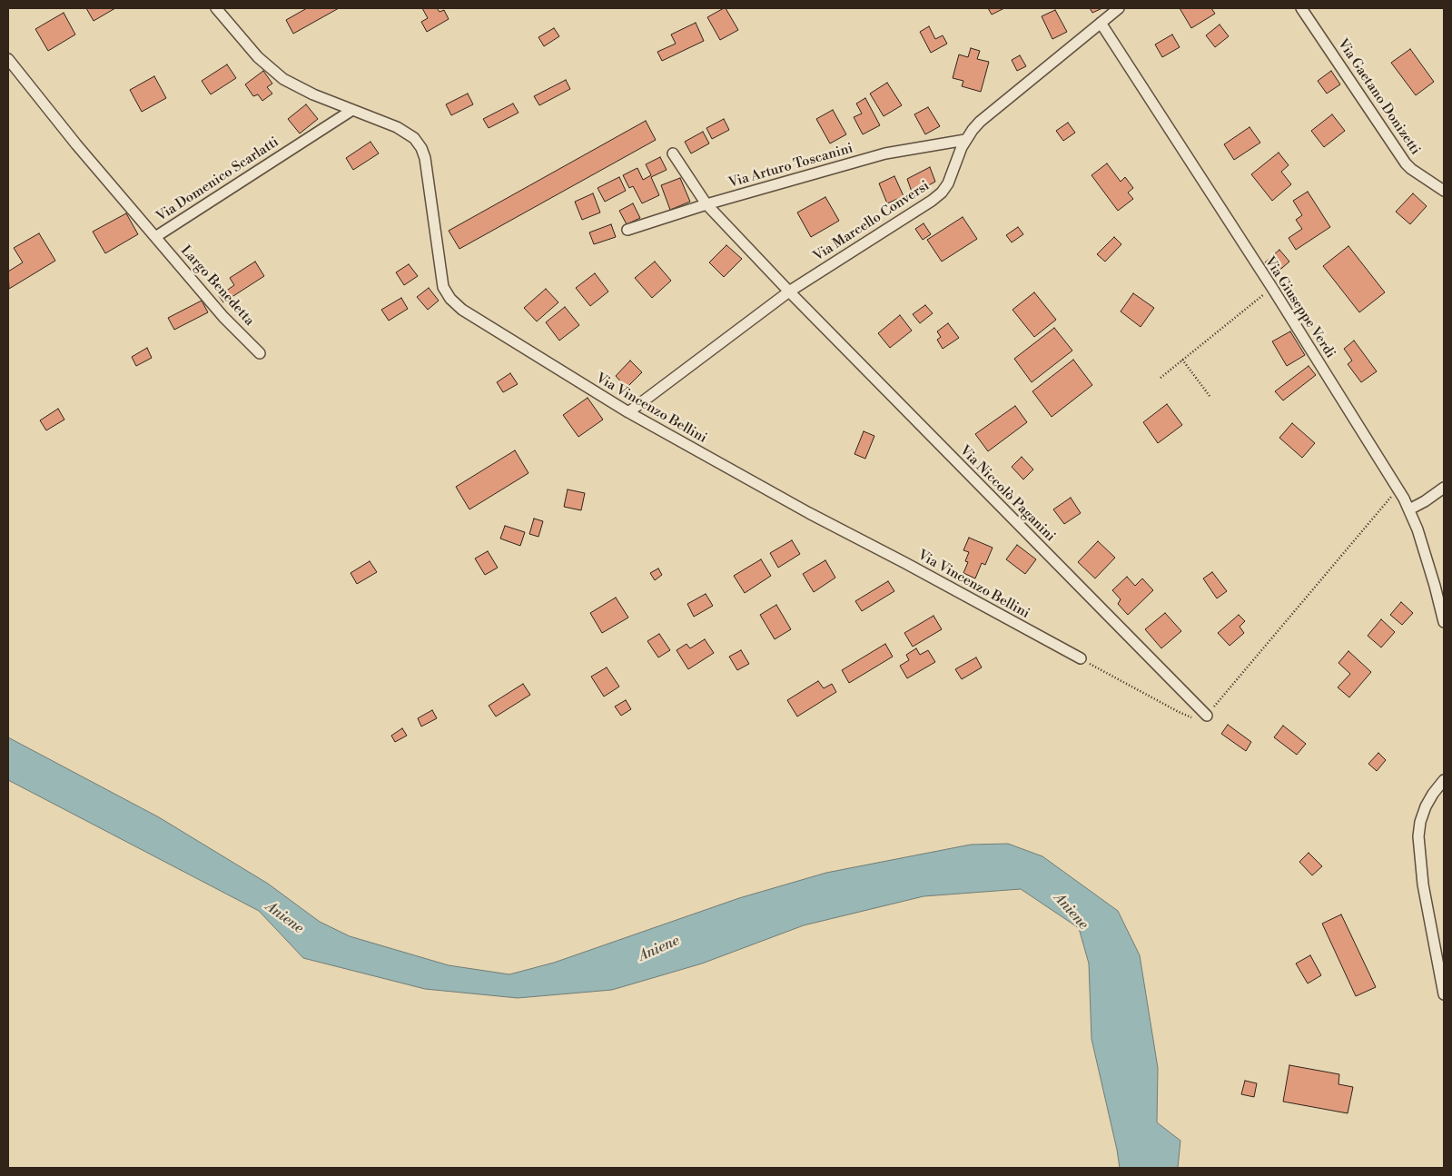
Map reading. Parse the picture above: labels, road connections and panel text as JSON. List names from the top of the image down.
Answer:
{
  "streets": {
    "street": [
      "Via Gaetano Donizetti",
      "Via Arturo Toscanini",
      "Via Domenico Scarlatti",
      "Via Marcello Conversi",
      "Largo Benedetta",
      "Via Giuseppe Verdi",
      "Via Vincenzo Bellini",
      "Via Niccolò Paganini"
    ]
  },
  "crossings": [
    ["Via Arturo Toscanini", "Via Marcello Conversi"],
    ["Via Arturo Toscanini", "Via Niccolò Paganini"],
    ["Via Domenico Scarlatti", "Largo Benedetta"],
    ["Via Domenico Scarlatti", "Via Vincenzo Bellini"],
    ["Via Marcello Conversi", "Via Giuseppe Verdi"],
    ["Via Marcello Conversi", "Via Vincenzo Bellini"],
    ["Via Marcello Conversi", "Via Niccolò Paganini"]
  ],
  "water": ["Aniene"]
}
